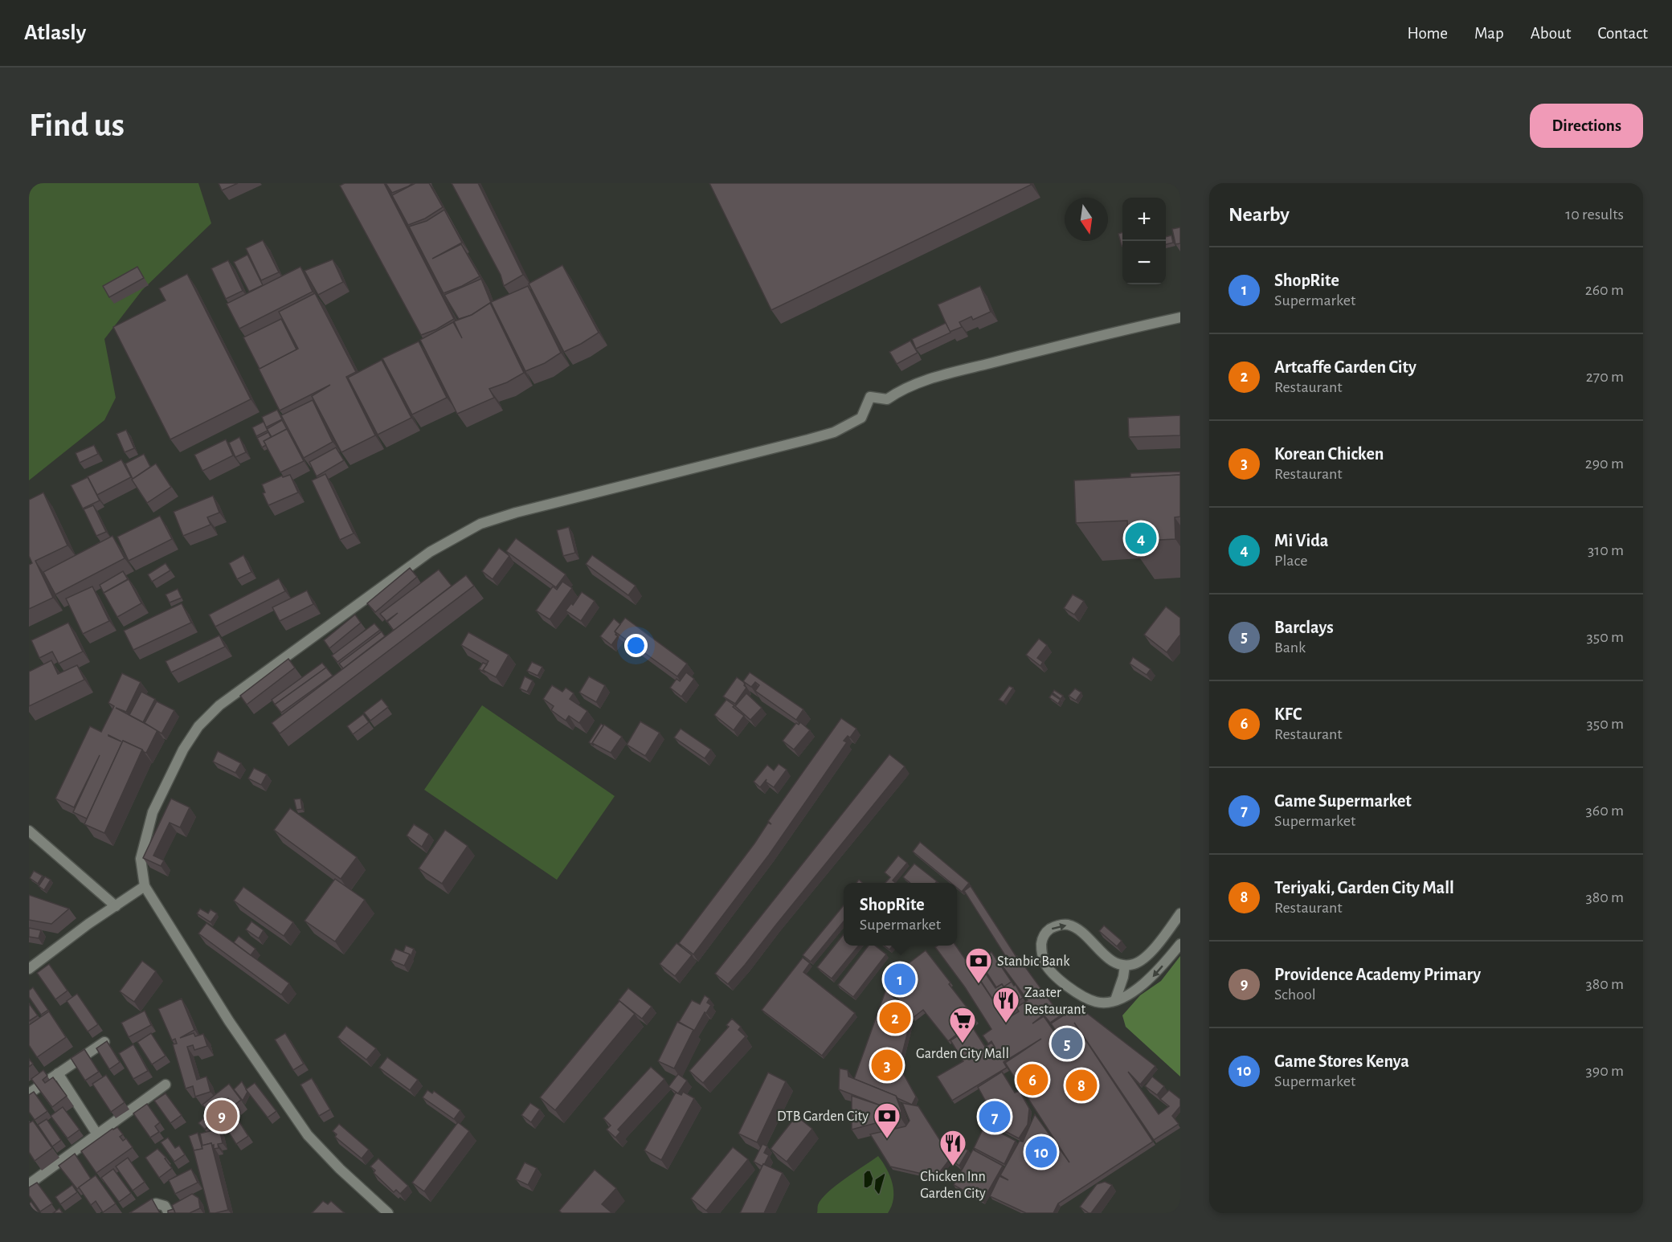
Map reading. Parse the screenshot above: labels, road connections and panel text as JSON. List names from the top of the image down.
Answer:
{
  "places": {
    "bank": ["Stanbic Bank", "DTB Garden City"],
    "restaurant": ["Zaater Restaurant", "Chicken Inn Garden City"],
    "supermarket": ["Garden City Mall"]
  },
  "north": "bottom",
  "page": {
    "header": "Atlasly",
    "nav": [
      "Home",
      "Map",
      "About",
      "Contact"
    ],
    "buttons": "Directions",
    "title": "Find us",
    "heading": ["Nearby", "10 results"],
    "map_buttons": ["+", "−"],
    "list": [
      {
        "mark": "1",
        "name": "ShopRite",
        "note": "Supermarket",
        "value": "260 m"
      },
      {
        "mark": "2",
        "name": "Artcaffe Garden City",
        "note": "Restaurant",
        "value": "270 m"
      },
      {
        "mark": "3",
        "name": "Korean Chicken",
        "note": "Restaurant",
        "value": "290 m"
      },
      {
        "mark": "4",
        "name": "Mi Vida",
        "note": "Place",
        "value": "310 m"
      },
      {
        "mark": "5",
        "name": "Barclays",
        "note": "Bank",
        "value": "350 m"
      },
      {
        "mark": "6",
        "name": "KFC",
        "note": "Restaurant",
        "value": "350 m"
      },
      {
        "mark": "7",
        "name": "Game Supermarket",
        "note": "Supermarket",
        "value": "360 m"
      },
      {
        "mark": "8",
        "name": "Teriyaki, Garden City Mall",
        "note": "Restaurant",
        "value": "380 m"
      },
      {
        "mark": "9",
        "name": "Providence Academy Primary",
        "note": "School",
        "value": "380 m"
      },
      {
        "mark": "10",
        "name": "Game Stores Kenya",
        "note": "Supermarket",
        "value": "390 m"
      }
    ],
    "pins": [
      "4",
      "1",
      "2",
      "5",
      "3",
      "6",
      "8",
      "9",
      "7",
      "10"
    ],
    "popup": ["ShopRite", "Supermarket"]
  }
}
